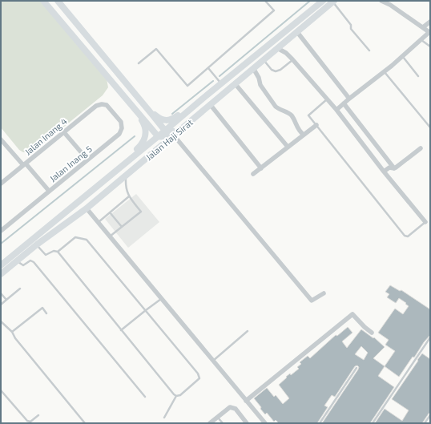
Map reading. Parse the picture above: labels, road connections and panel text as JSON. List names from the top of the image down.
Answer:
{
  "streets": {
    "main road": ["Jalan Haji Sirat"],
    "street": ["Jalan Inang 4", "Jalan Inang 5"]
  },
  "crossings": [
    ["Jalan Inang 4", "Jalan Inang 5"]
  ]
}
